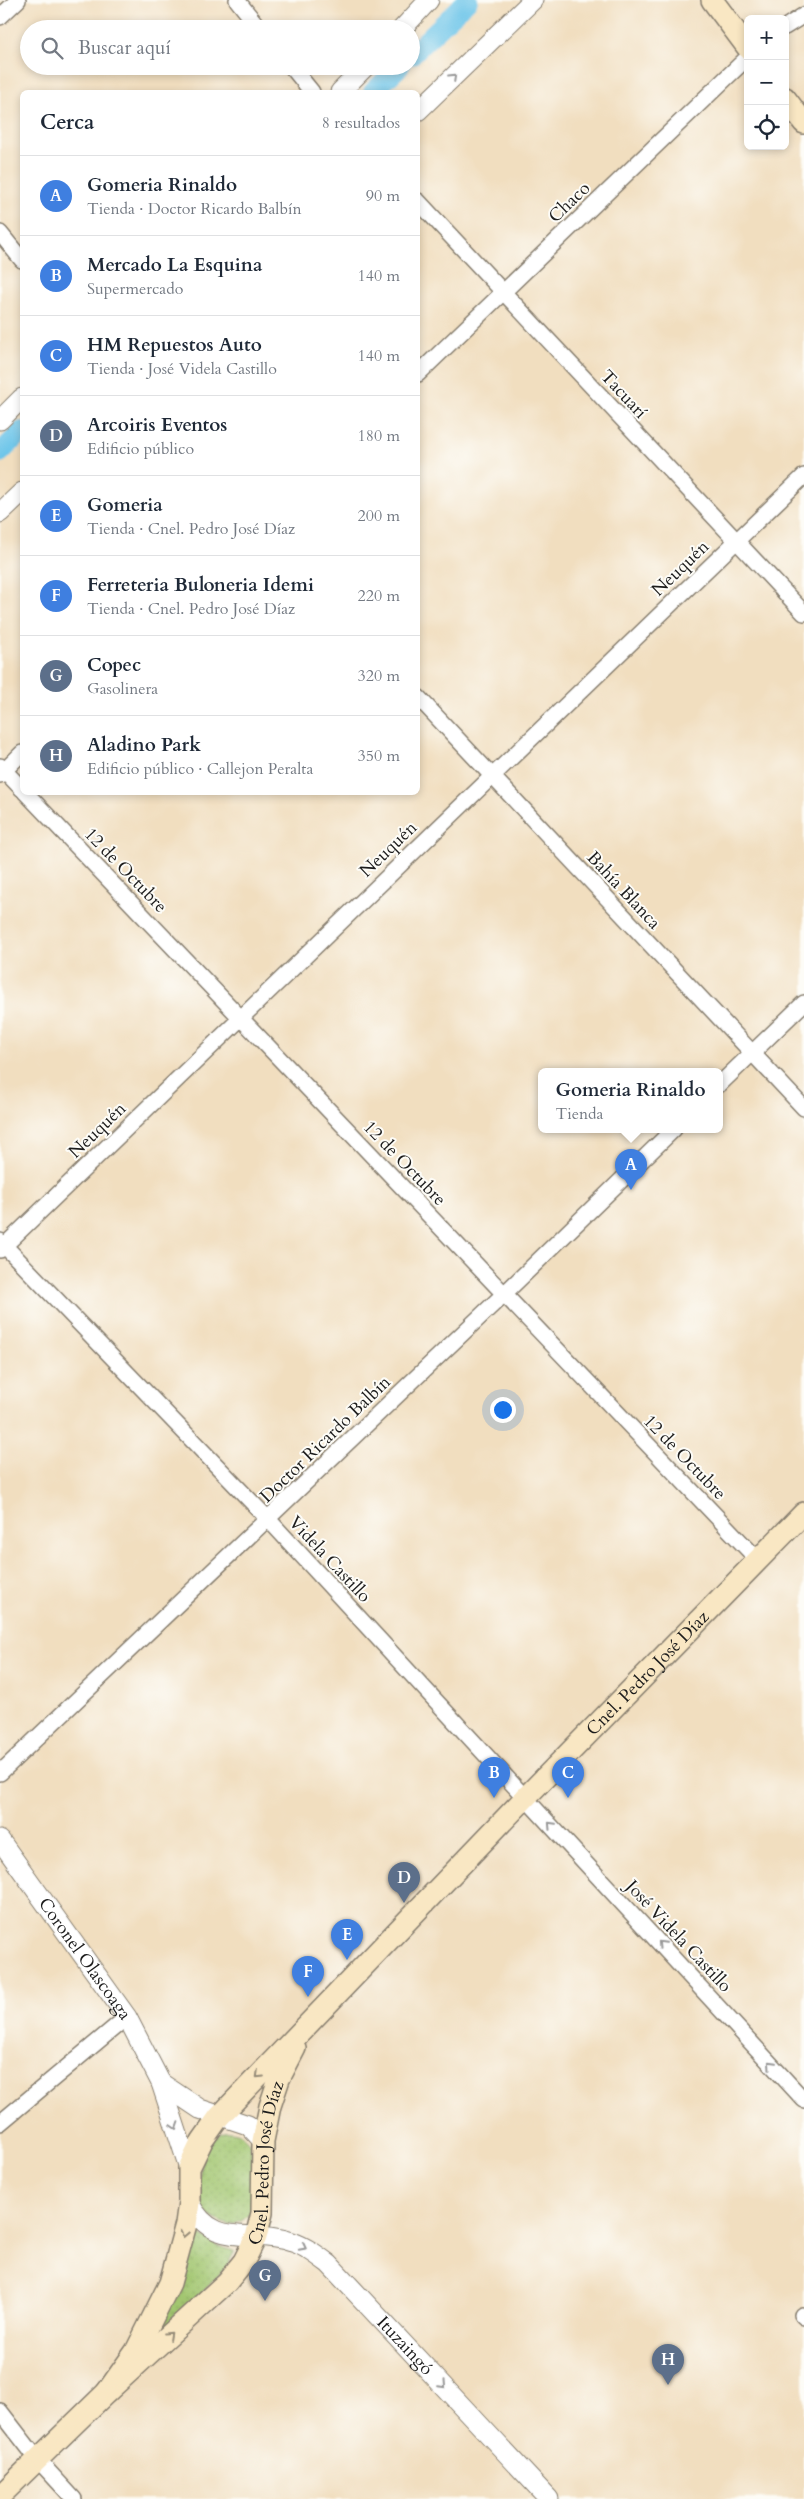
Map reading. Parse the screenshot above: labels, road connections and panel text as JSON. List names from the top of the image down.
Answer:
{
  "streets": {
    "main road": ["Cnel. Pedro José Díaz"],
    "street": [
      "Chaco",
      "Tacuarí",
      "Neuquén",
      "12 de Octubre",
      "Bahía Blanca",
      "Doctor Ricardo Balbín",
      "Videla Castillo",
      "José Videla Castillo",
      "Coronel Olascoaga",
      "Ituzaingó"
    ]
  },
  "crossings": [
    ["Chaco", "Tacuarí"],
    ["Tacuarí", "Neuquén"],
    ["Neuquén", "12 de Octubre"],
    ["Neuquén", "Bahía Blanca"],
    ["Neuquén", "Videla Castillo"],
    ["12 de Octubre", "Doctor Ricardo Balbín"],
    ["12 de Octubre", "Cnel. Pedro José Díaz"],
    ["Doctor Ricardo Balbín", "Videla Castillo"],
    ["Videla Castillo", "Cnel. Pedro José Díaz"],
    ["Videla Castillo", "José Videla Castillo"],
    ["Cnel. Pedro José Díaz", "José Videla Castillo"],
    ["Cnel. Pedro José Díaz", "Coronel Olascoaga"],
    ["Cnel. Pedro José Díaz", "Ituzaingó"],
    ["Coronel Olascoaga", "Ituzaingó"]
  ],
  "one_way": ["José Videla Castillo", "Ituzaingó"],
  "page": {
    "map_buttons": ["+", "−"],
    "search": "Buscar aquí",
    "heading": ["Cerca", "8 resultados"],
    "list": [
      {
        "mark": "A",
        "name": "Gomeria Rinaldo",
        "note": "Tienda · Doctor Ricardo Balbín",
        "value": "90 m"
      },
      {
        "mark": "B",
        "name": "Mercado La Esquina",
        "note": "Supermercado",
        "value": "140 m"
      },
      {
        "mark": "C",
        "name": "HM Repuestos Auto",
        "note": "Tienda · José Videla Castillo",
        "value": "140 m"
      },
      {
        "mark": "D",
        "name": "Arcoiris Eventos",
        "note": "Edificio público",
        "value": "180 m"
      },
      {
        "mark": "E",
        "name": "Gomeria",
        "note": "Tienda · Cnel. Pedro José Díaz",
        "value": "200 m"
      },
      {
        "mark": "F",
        "name": "Ferreteria Buloneria Idemi",
        "note": "Tienda · Cnel. Pedro José Díaz",
        "value": "220 m"
      },
      {
        "mark": "G",
        "name": "Copec",
        "note": "Gasolinera",
        "value": "320 m"
      },
      {
        "mark": "H",
        "name": "Aladino Park",
        "note": "Edificio público · Callejon Peralta",
        "value": "350 m"
      }
    ],
    "popup": ["Gomeria Rinaldo", "Tienda"],
    "pins": [
      "A",
      "B",
      "C",
      "D",
      "E",
      "F",
      "G",
      "H"
    ]
  }
}
